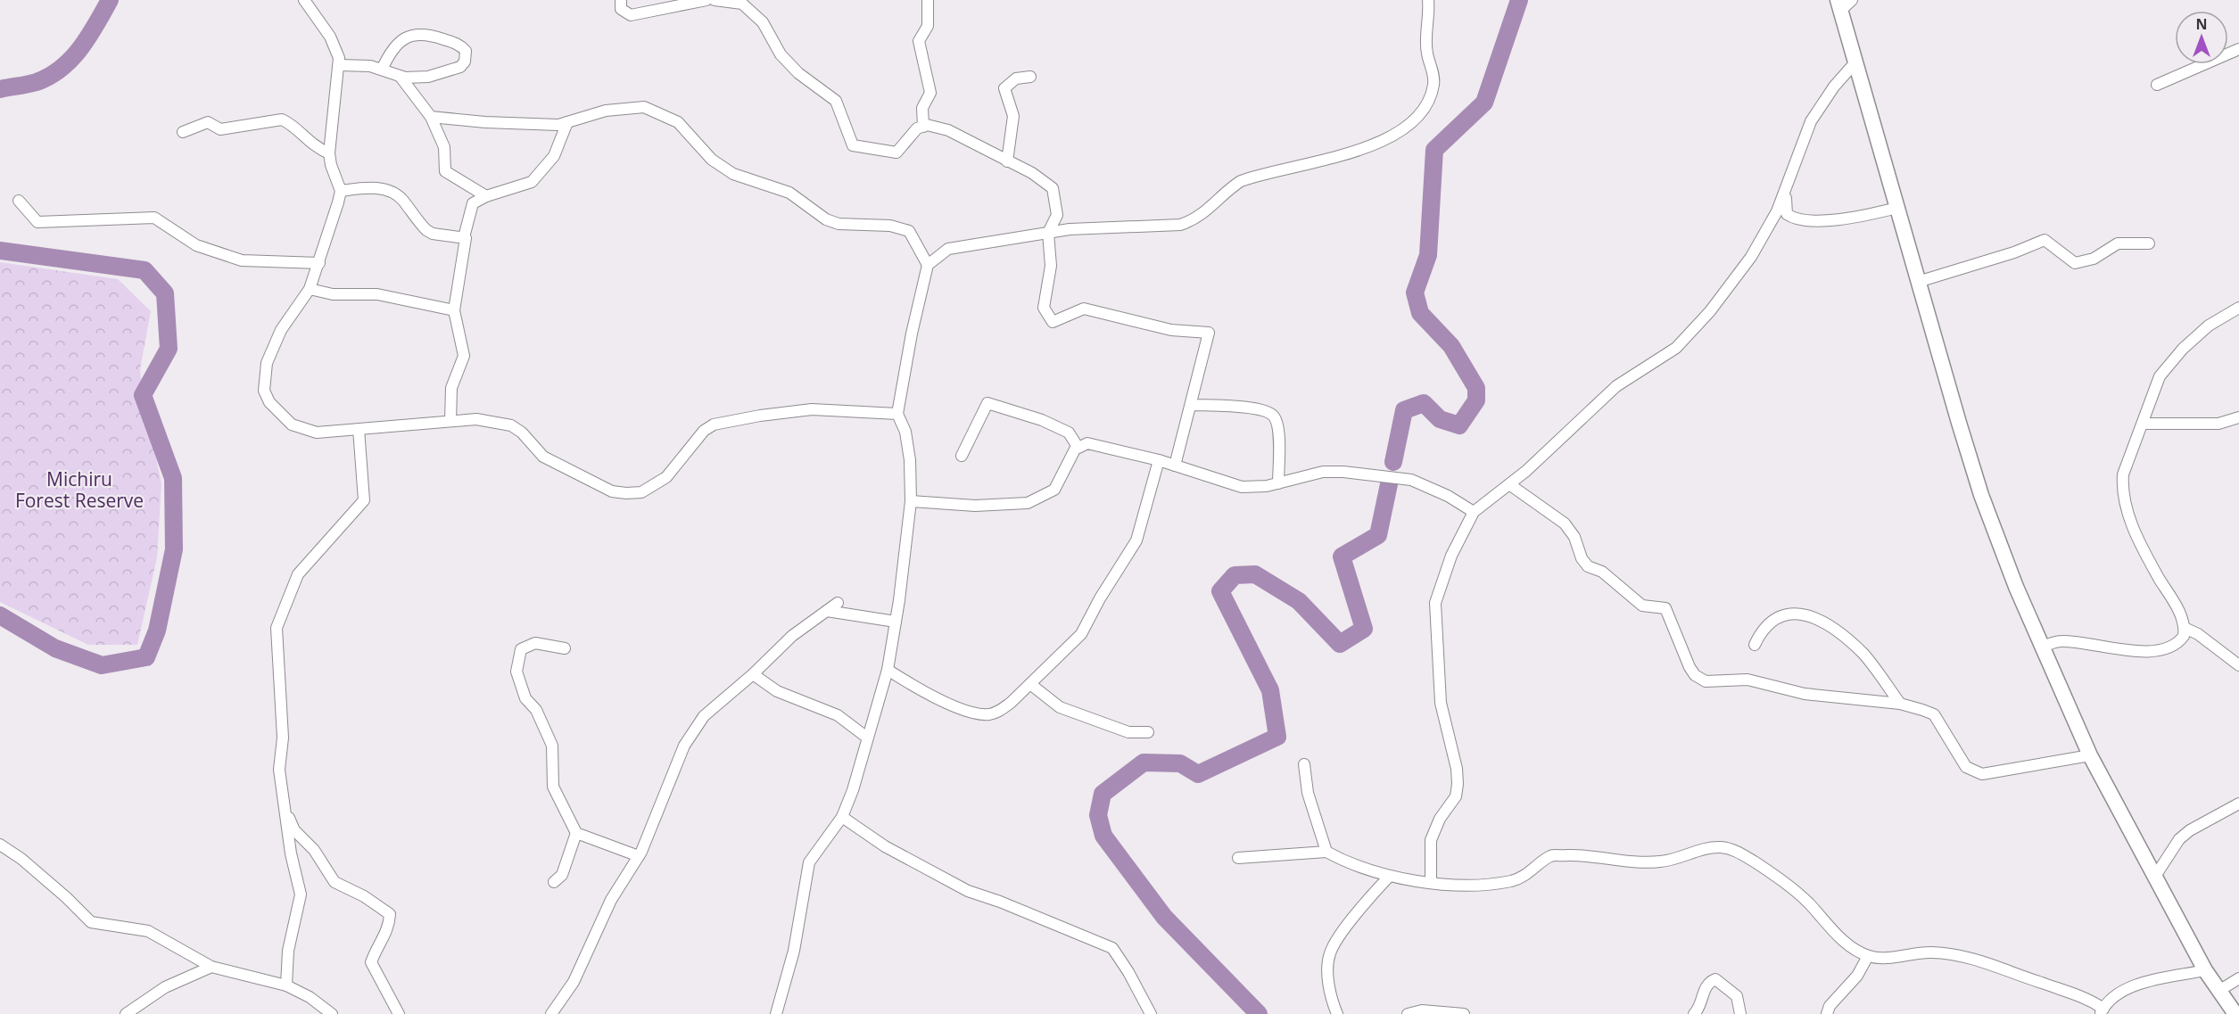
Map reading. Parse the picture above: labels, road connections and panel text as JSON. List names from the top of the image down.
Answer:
{
  "parks": ["Michiru Forest Reserve"],
  "north": "top"
}
